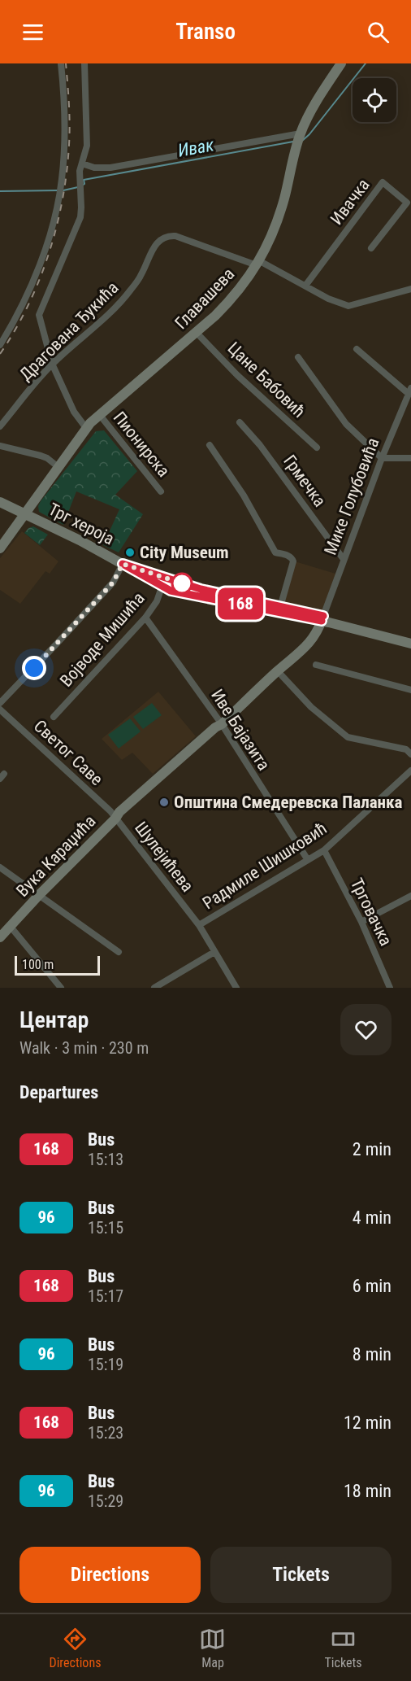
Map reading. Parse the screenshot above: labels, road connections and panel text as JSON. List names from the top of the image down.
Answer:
{
  "streets": {
    "main road": ["Главашева", "Трг хероја", "Вука Караџића"],
    "street": [
      "Ивачка",
      "Драгована Ђукића",
      "Цане Бабовић",
      "Пионирска",
      "Грмечка",
      "Мике Голубовића",
      "Војводе Мишића",
      "Иве Бајазита",
      "Светог Саве",
      "Шулејићева",
      "Радмиле Шишковић",
      "Трговачка"
    ]
  },
  "crossings": [
    ["Ивачка", "Драгована Ђукића"],
    ["Главашева", "Драгована Ђукића"],
    ["Главашева", "Цане Бабовић"],
    ["Главашева", "Пионирска"],
    ["Главашева", "Трг хероја"],
    ["Грмечка", "Мике Голубовића"],
    ["Мике Голубовића", "Трг хероја"],
    ["Мике Голубовића", "Вука Караџића"],
    ["Трг хероја", "Војводе Мишића"],
    ["Трг хероја", "Вука Караџића"],
    ["Војводе Мишића", "Иве Бајазита"],
    ["Иве Бајазита", "Вука Караџића"],
    ["Иве Бајазита", "Радмиле Шишковић"],
    ["Светог Саве", "Вука Караџића"],
    ["Светог Саве", "Шулејићева"],
    ["Вука Караџића", "Шулејићева"],
    ["Шулејићева", "Радмиле Шишковић"],
    ["Радмиле Шишковић", "Трговачка"]
  ],
  "water": ["Ивак"],
  "places": ["City Museum", "Општина Смедеревска Паланка"],
  "lines": ["bus line 168"],
  "scale_bar": "100 m",
  "page": {
    "header": "Transo",
    "on_map": "168",
    "scale": "100 m",
    "heading": [
      ["Центар", "Walk · 3 min · 230 m"],
      "Departures"
    ],
    "list": [
      {
        "mark": "168",
        "name": "Bus",
        "note": "15:13",
        "value": "2 min"
      },
      {
        "mark": "96",
        "name": "Bus",
        "note": "15:15",
        "value": "4 min"
      },
      {
        "mark": "168",
        "name": "Bus",
        "note": "15:17",
        "value": "6 min"
      },
      {
        "mark": "96",
        "name": "Bus",
        "note": "15:19",
        "value": "8 min"
      },
      {
        "mark": "168",
        "name": "Bus",
        "note": "15:23",
        "value": "12 min"
      },
      {
        "mark": "96",
        "name": "Bus",
        "note": "15:29",
        "value": "18 min"
      }
    ],
    "buttons": ["Directions", "Tickets"],
    "tabs": ["Directions", "Map", "Tickets"]
  }
}
